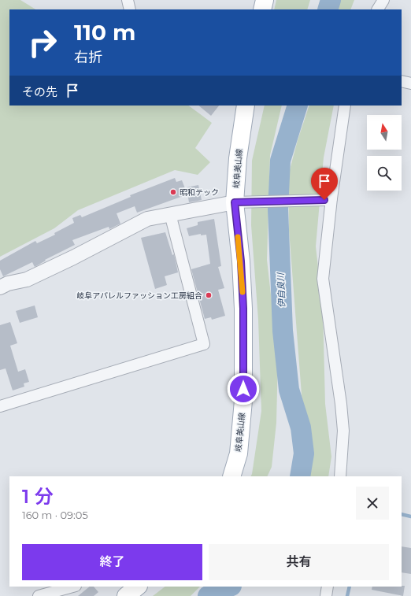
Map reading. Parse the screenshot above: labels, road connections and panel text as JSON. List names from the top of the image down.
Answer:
{
  "streets": {
    "main road": ["岐阜美山線"]
  },
  "water": ["伊自良川"],
  "places": ["昭和テック", "岐阜アパレルファッション工房組合"],
  "north": "top",
  "page": {
    "turn": ["110 m", "右折"],
    "then": "その先",
    "heading": ["1 分", "160 m · 09:05"],
    "buttons": ["終了", "共有"]
  }
}
